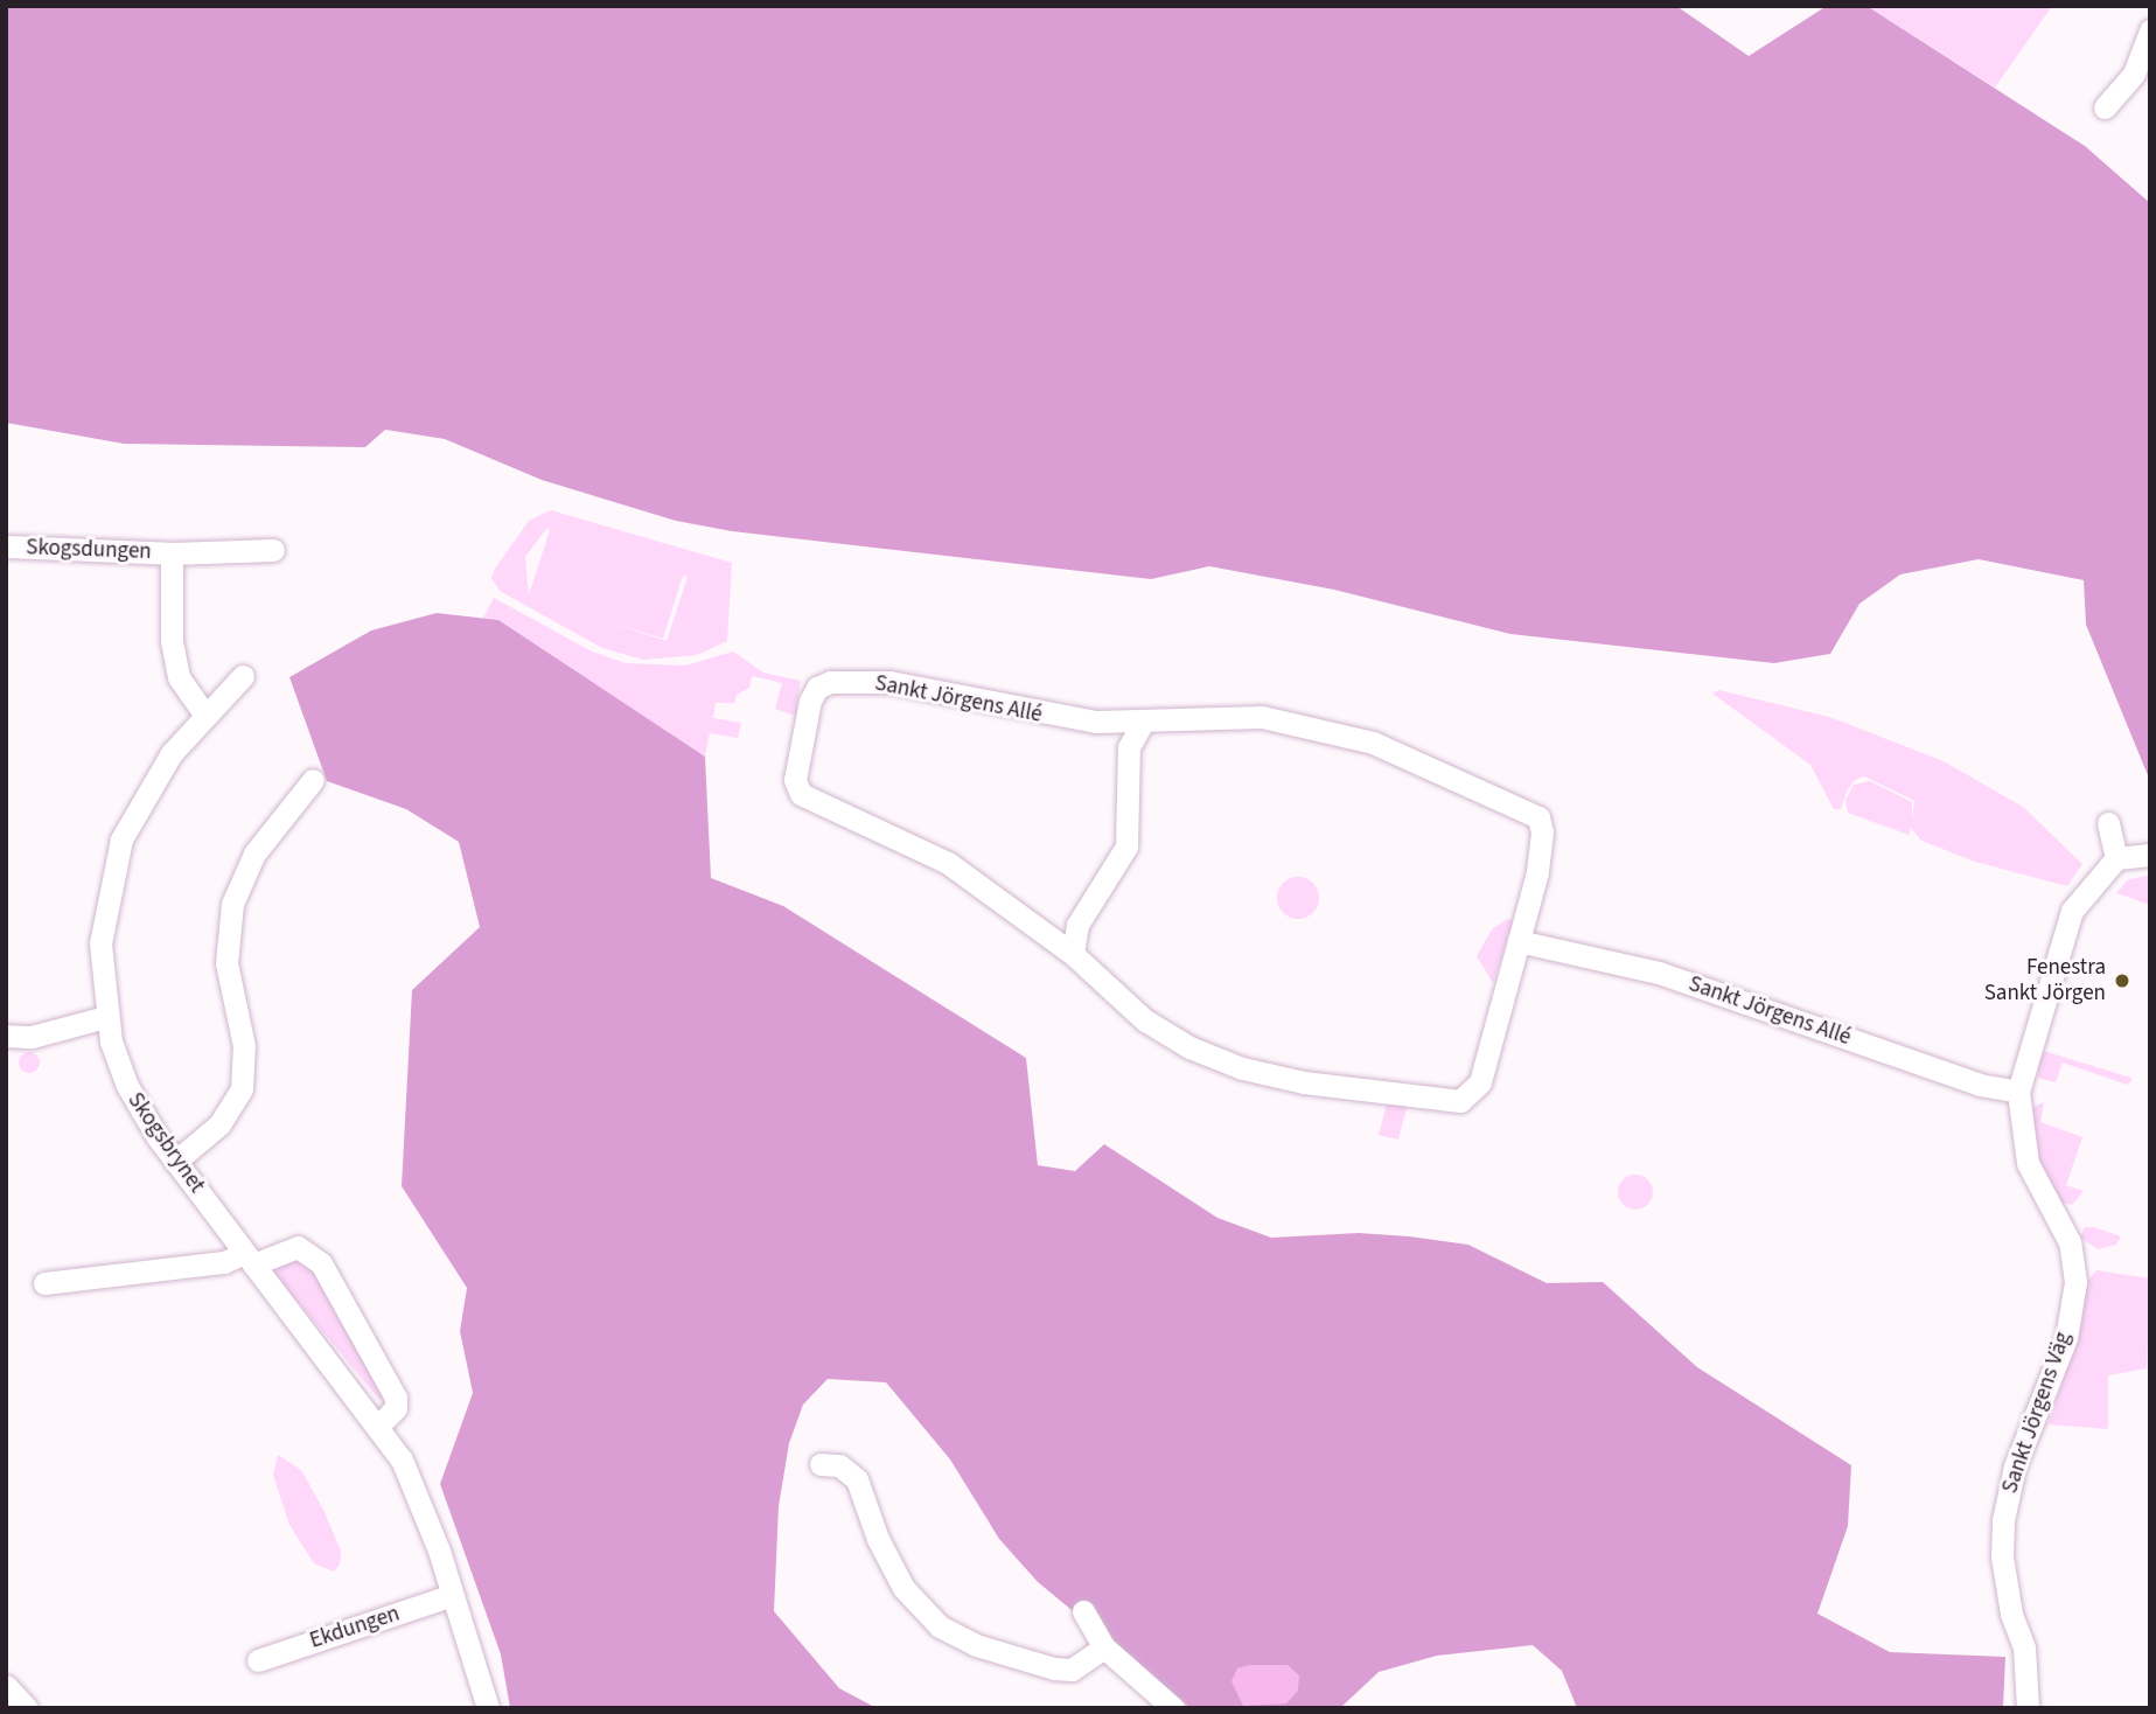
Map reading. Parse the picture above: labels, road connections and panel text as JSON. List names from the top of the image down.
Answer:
{
  "streets": {
    "street": [
      "Skogsdungen",
      "Sankt Jörgens Allé",
      "Skogsbrynet",
      "Sankt Jörgens Väg",
      "Ekdungen"
    ]
  },
  "crossings": [
    ["Skogsdungen", "Skogsbrynet"],
    ["Sankt Jörgens Allé", "Sankt Jörgens Väg"],
    ["Skogsbrynet", "Ekdungen"]
  ],
  "places": ["Fenestra Sankt Jörgen"]
}
